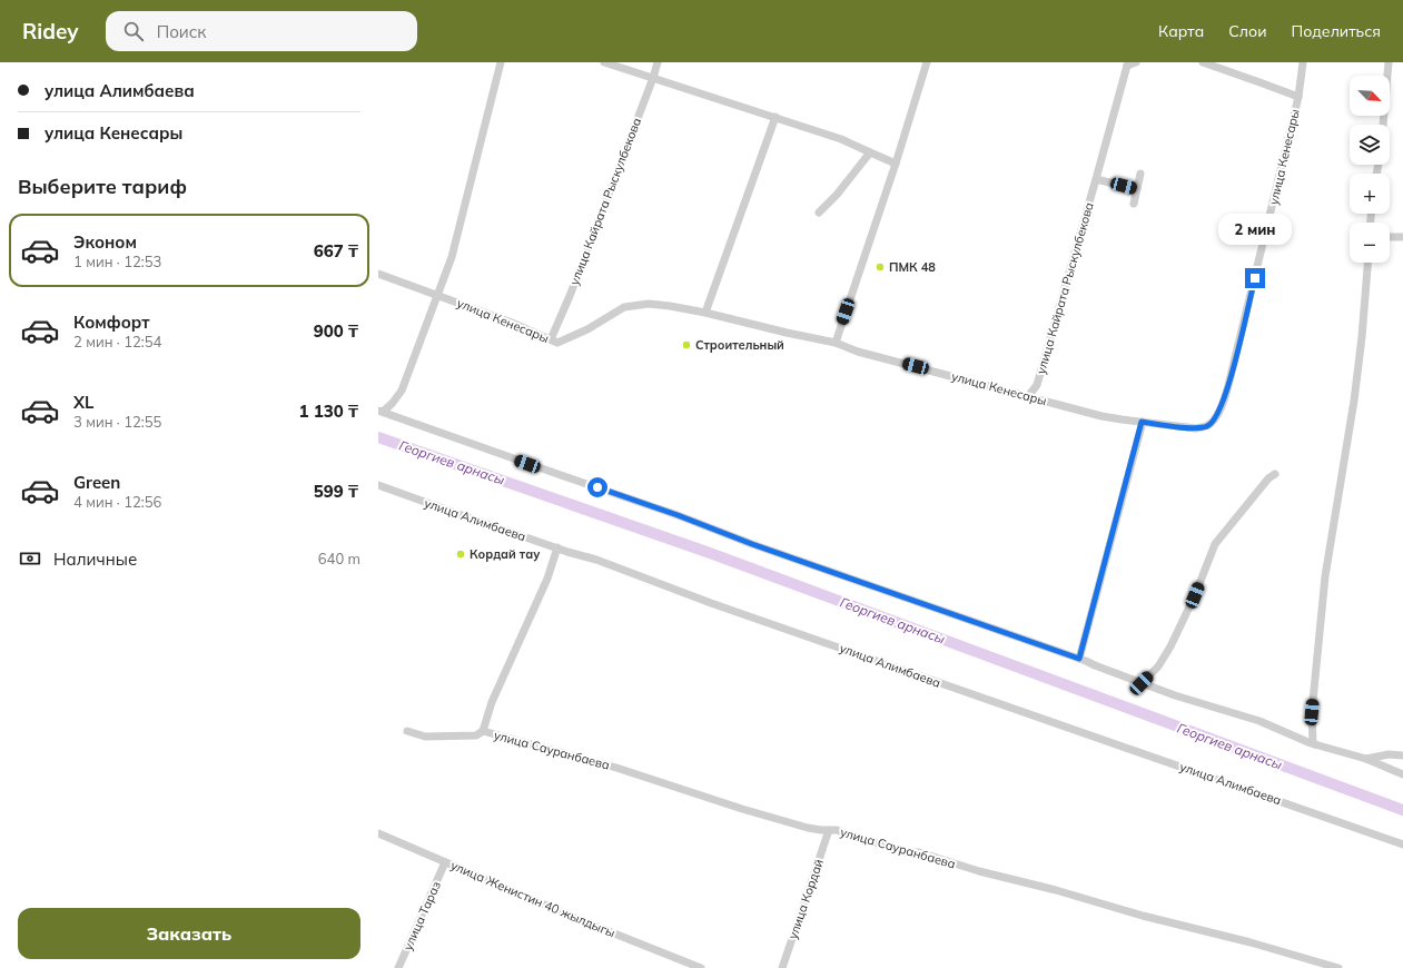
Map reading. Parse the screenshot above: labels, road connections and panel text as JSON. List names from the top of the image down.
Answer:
{
  "streets": {
    "street": [
      "улица Кенесары",
      "улица Кайрата Рыскулбекова",
      "улица Алимбаева",
      "улица Сауранбаева",
      "улица Женистин 40 жылдыгы",
      "улица Кордай",
      "улица Тараз"
    ]
  },
  "crossings": [
    ["улица Кенесары", "улица Кайрата Рыскулбекова"],
    ["улица Сауранбаева", "улица Кордай"],
    ["улица Женистин 40 жылдыгы", "улица Тараз"]
  ],
  "water": ["Георгиев арнасы"],
  "places": ["ПМК 48", "Строительный", "Кордай тау"],
  "north": "bottom right",
  "page": {
    "header": "Ridey",
    "search": "Поиск",
    "nav": ["Карта", "Слои", "Поделиться"],
    "banner": ["улица Алимбаева", "улица Кенесары"],
    "map_buttons": ["+", "−"],
    "heading": "Выберите тариф",
    "list": [
      {
        "name": "Эконом",
        "note": "1 мин · 12:53",
        "value": "667 ₸"
      },
      {
        "name": "Комфорт",
        "note": "2 мин · 12:54",
        "value": "900 ₸"
      },
      {
        "name": "XL",
        "note": "3 мин · 12:55",
        "value": "1 130 ₸"
      },
      {
        "name": "Green",
        "note": "4 мин · 12:56",
        "value": "599 ₸"
      }
    ],
    "bubble": "2 мин",
    "pay": ["Наличные", "640 m"],
    "buttons": "Заказать"
  }
}
